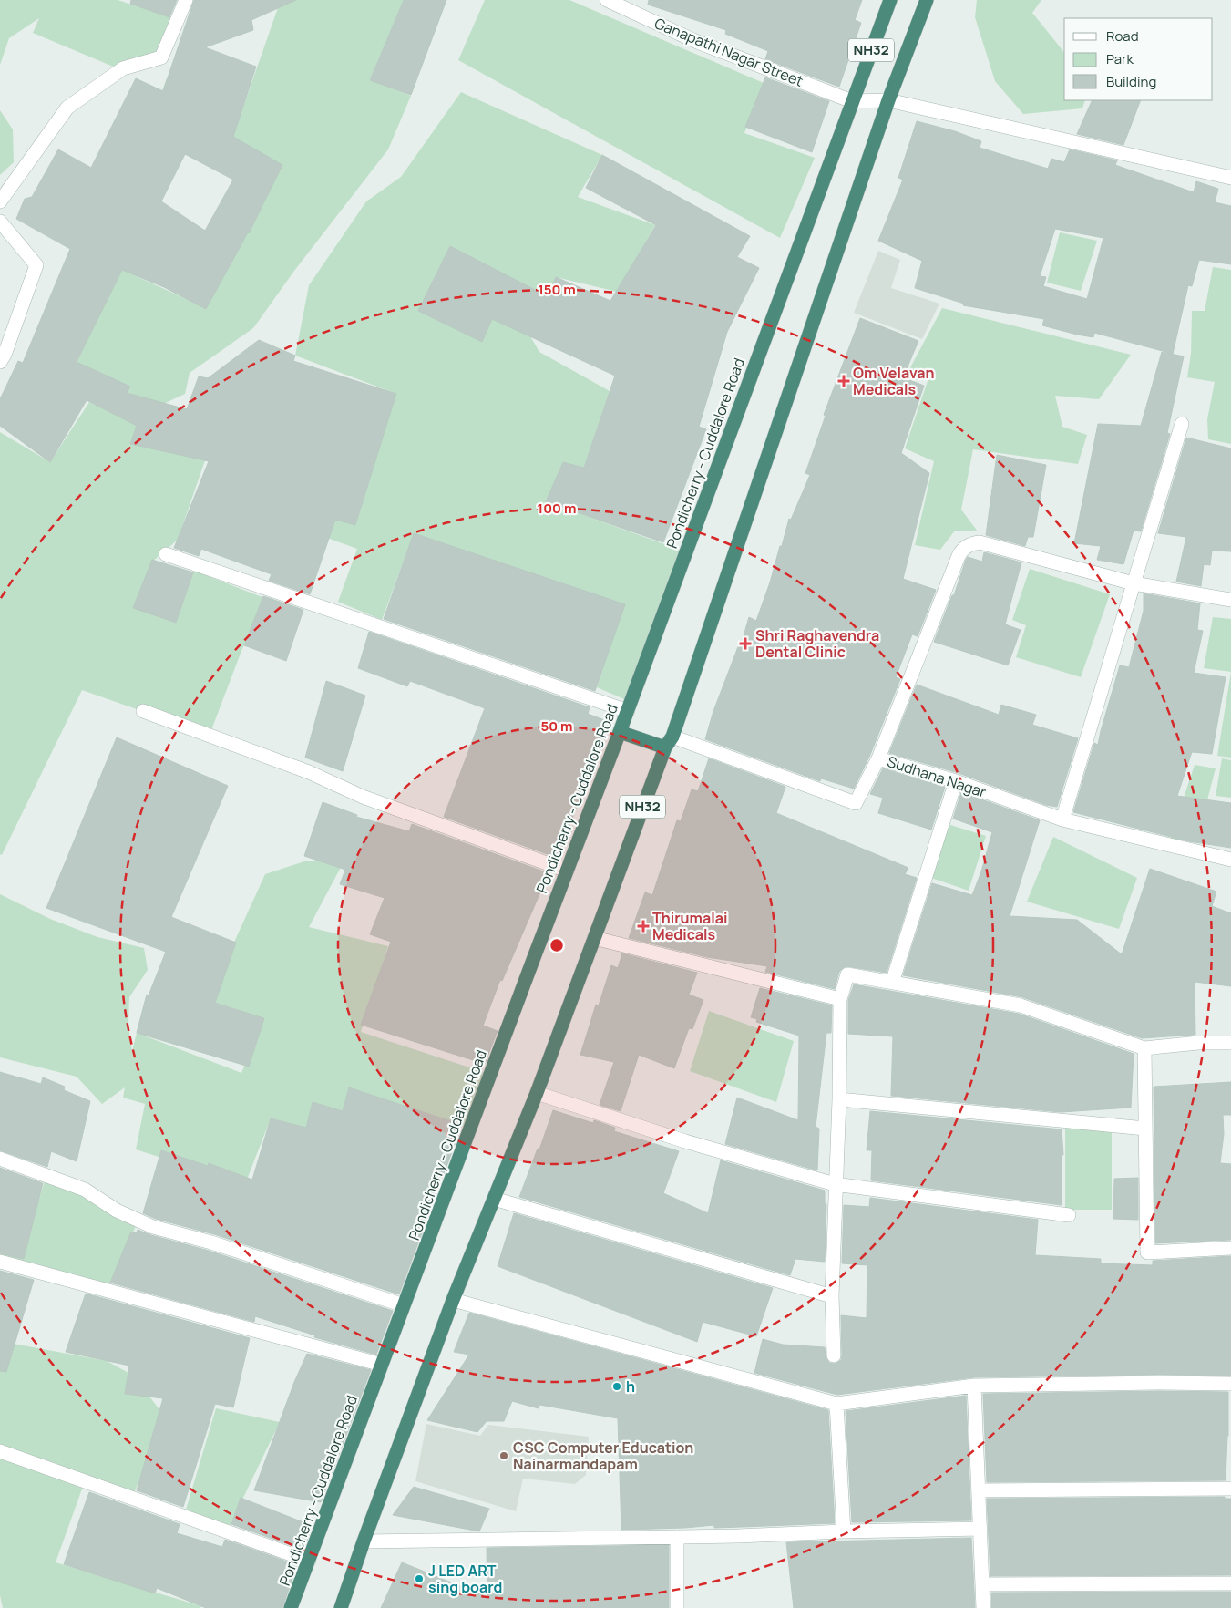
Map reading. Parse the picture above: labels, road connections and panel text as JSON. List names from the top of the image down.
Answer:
{
  "streets": {
    "highway": ["NH32", "Pondicherry - Cuddalore Road"],
    "street": ["Ganapathi Nagar Street", "Sudhana Nagar"]
  },
  "crossings": [
    ["NH32", "Sudhana Nagar"],
    ["Ganapathi Nagar Street", "Pondicherry - Cuddalore Road"]
  ],
  "places": {
    "health": ["Om Velavan Medicals", "Shri Raghavendra Dental Clinic", "Thirumalai Medicals"],
    "other": ["h", "CSC Computer Education Nainarmandapam", "J LED ART sing board"]
  },
  "legend": ["Road", "Park", "Building"],
  "rings": ["150 m", "100 m", "50 m"]
}
